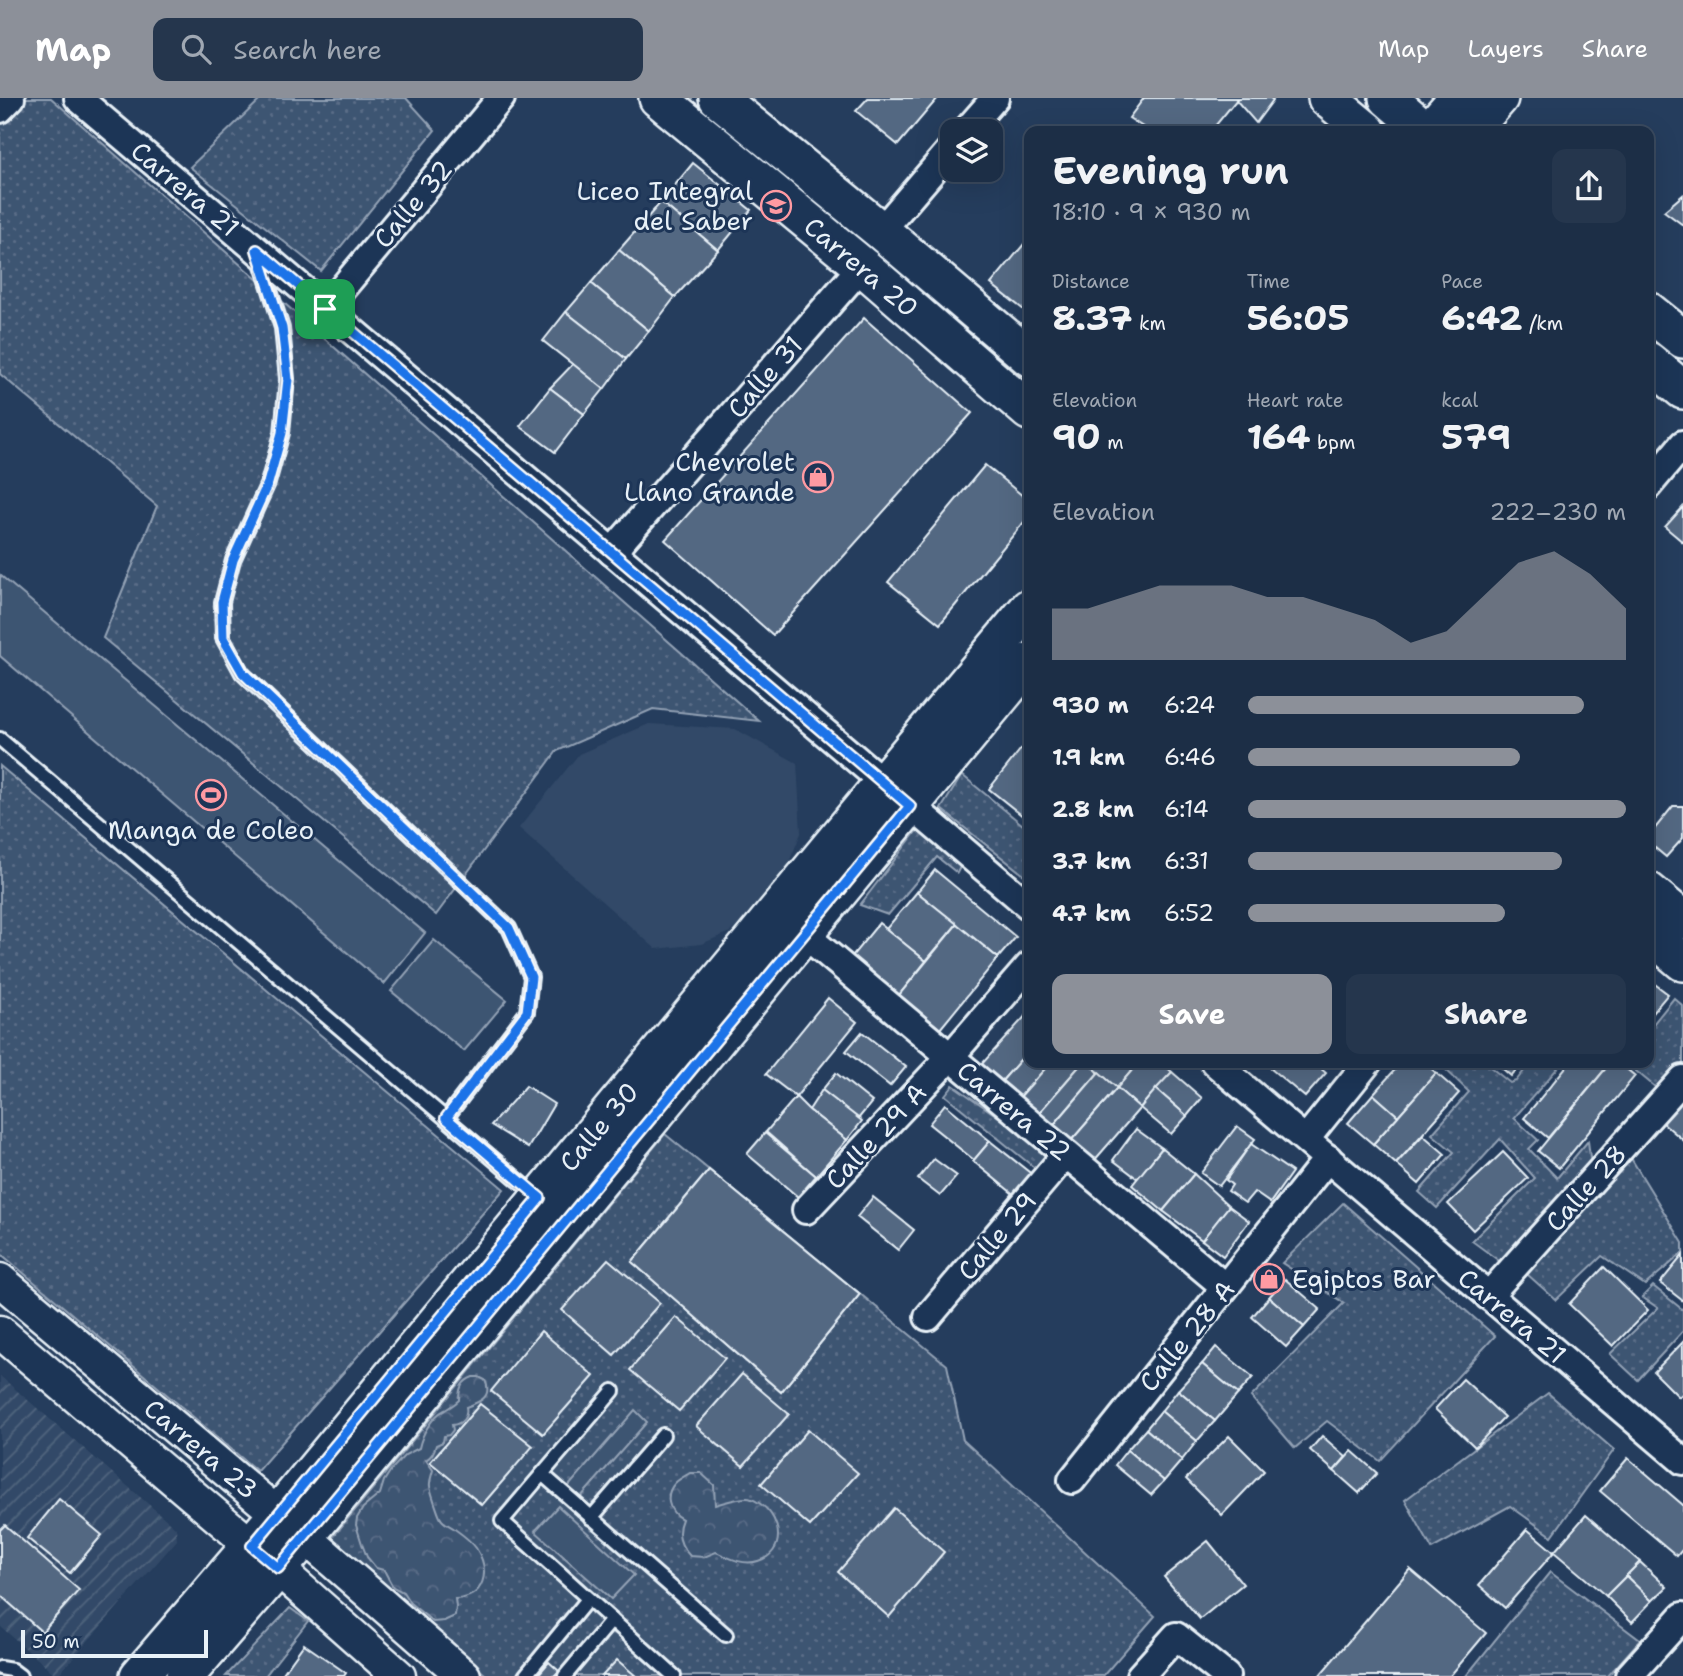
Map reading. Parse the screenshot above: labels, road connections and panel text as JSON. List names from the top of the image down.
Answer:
{
  "streets": {
    "main road": ["Carrera 20", "Calle 30"],
    "street": [
      "Carrera 21",
      "Calle 32",
      "Calle 31",
      "Carrera 22",
      "Calle 29 A",
      "Calle 28",
      "Calle 29",
      "Calle 28 A",
      "Carrera 23"
    ]
  },
  "crossings": [
    ["Carrera 21", "Calle 32"],
    ["Carrera 21", "Calle 31"],
    ["Carrera 21", "Calle 30"],
    ["Carrera 21", "Calle 28"],
    ["Carrera 21", "Calle 28 A"],
    ["Carrera 20", "Calle 31"],
    ["Carrera 22", "Calle 30"],
    ["Carrera 22", "Calle 29 A"],
    ["Carrera 22", "Calle 29"],
    ["Carrera 22", "Calle 28 A"],
    ["Calle 30", "Carrera 23"]
  ],
  "places": {
    "school or university": ["Liceo Integral del Saber"],
    "shop": ["Chevrolet Llano Grande", "Egiptos Bar"],
    "sports": ["Manga de Coleo"]
  },
  "scale_bar": "50 m",
  "page": {
    "header": "Map",
    "search": "Search here",
    "nav": ["Map", "Layers", "Share"],
    "heading": ["Evening run", "18:10 · 9 × 930 m"],
    "stats": [
      ["Distance", "8.37 km"],
      ["Time", "56:05"],
      ["Pace", "6:42 /km"],
      ["Elevation", "90 m"],
      ["Heart rate", "164 bpm"],
      ["kcal", "579"]
    ],
    "chart": ["Elevation", "222–230 m"],
    "list": [
      {
        "name": "930 m",
        "note": "6:24"
      },
      {
        "name": "1.9 km",
        "note": "6:46"
      },
      {
        "name": "2.8 km",
        "note": "6:14"
      },
      {
        "name": "3.7 km",
        "note": "6:31"
      },
      {
        "name": "4.7 km",
        "note": "6:52"
      }
    ],
    "buttons": ["Save", "Share"],
    "scale": "50 m"
  }
}
